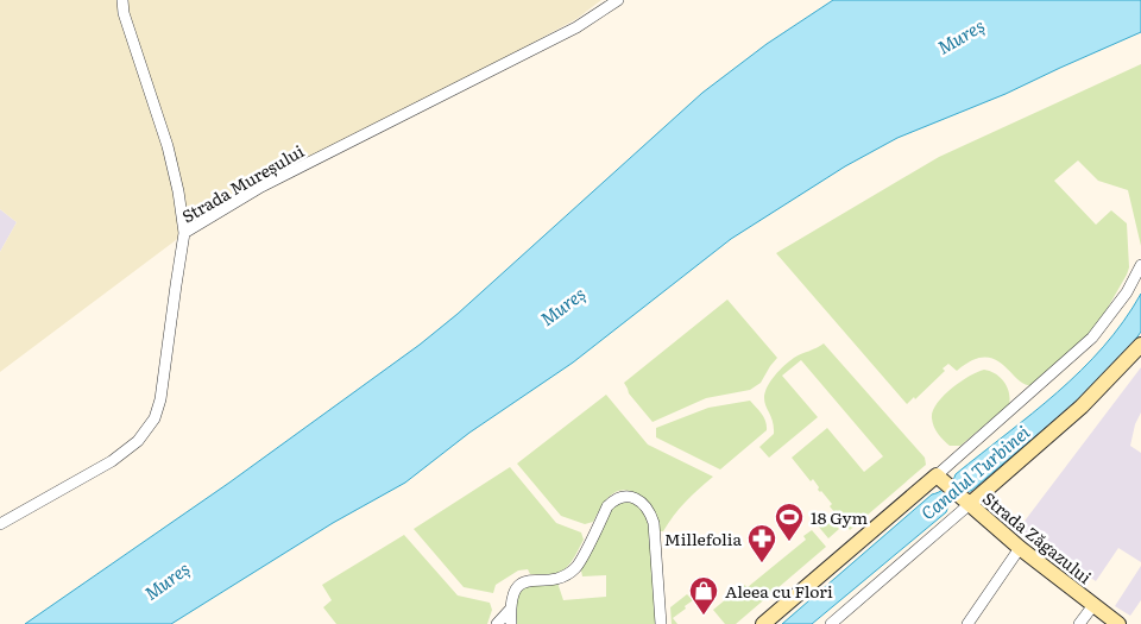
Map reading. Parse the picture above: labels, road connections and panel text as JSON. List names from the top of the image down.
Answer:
{
  "streets": {
    "street": ["Strada Mureșului", "Strada Zăgazului"]
  },
  "water": ["Mureș", "Canalul Turbinei"],
  "places": {
    "sports": ["18 Gym"],
    "pharmacy": ["Millefolia"],
    "shop": ["Aleea cu Flori"]
  }
}
